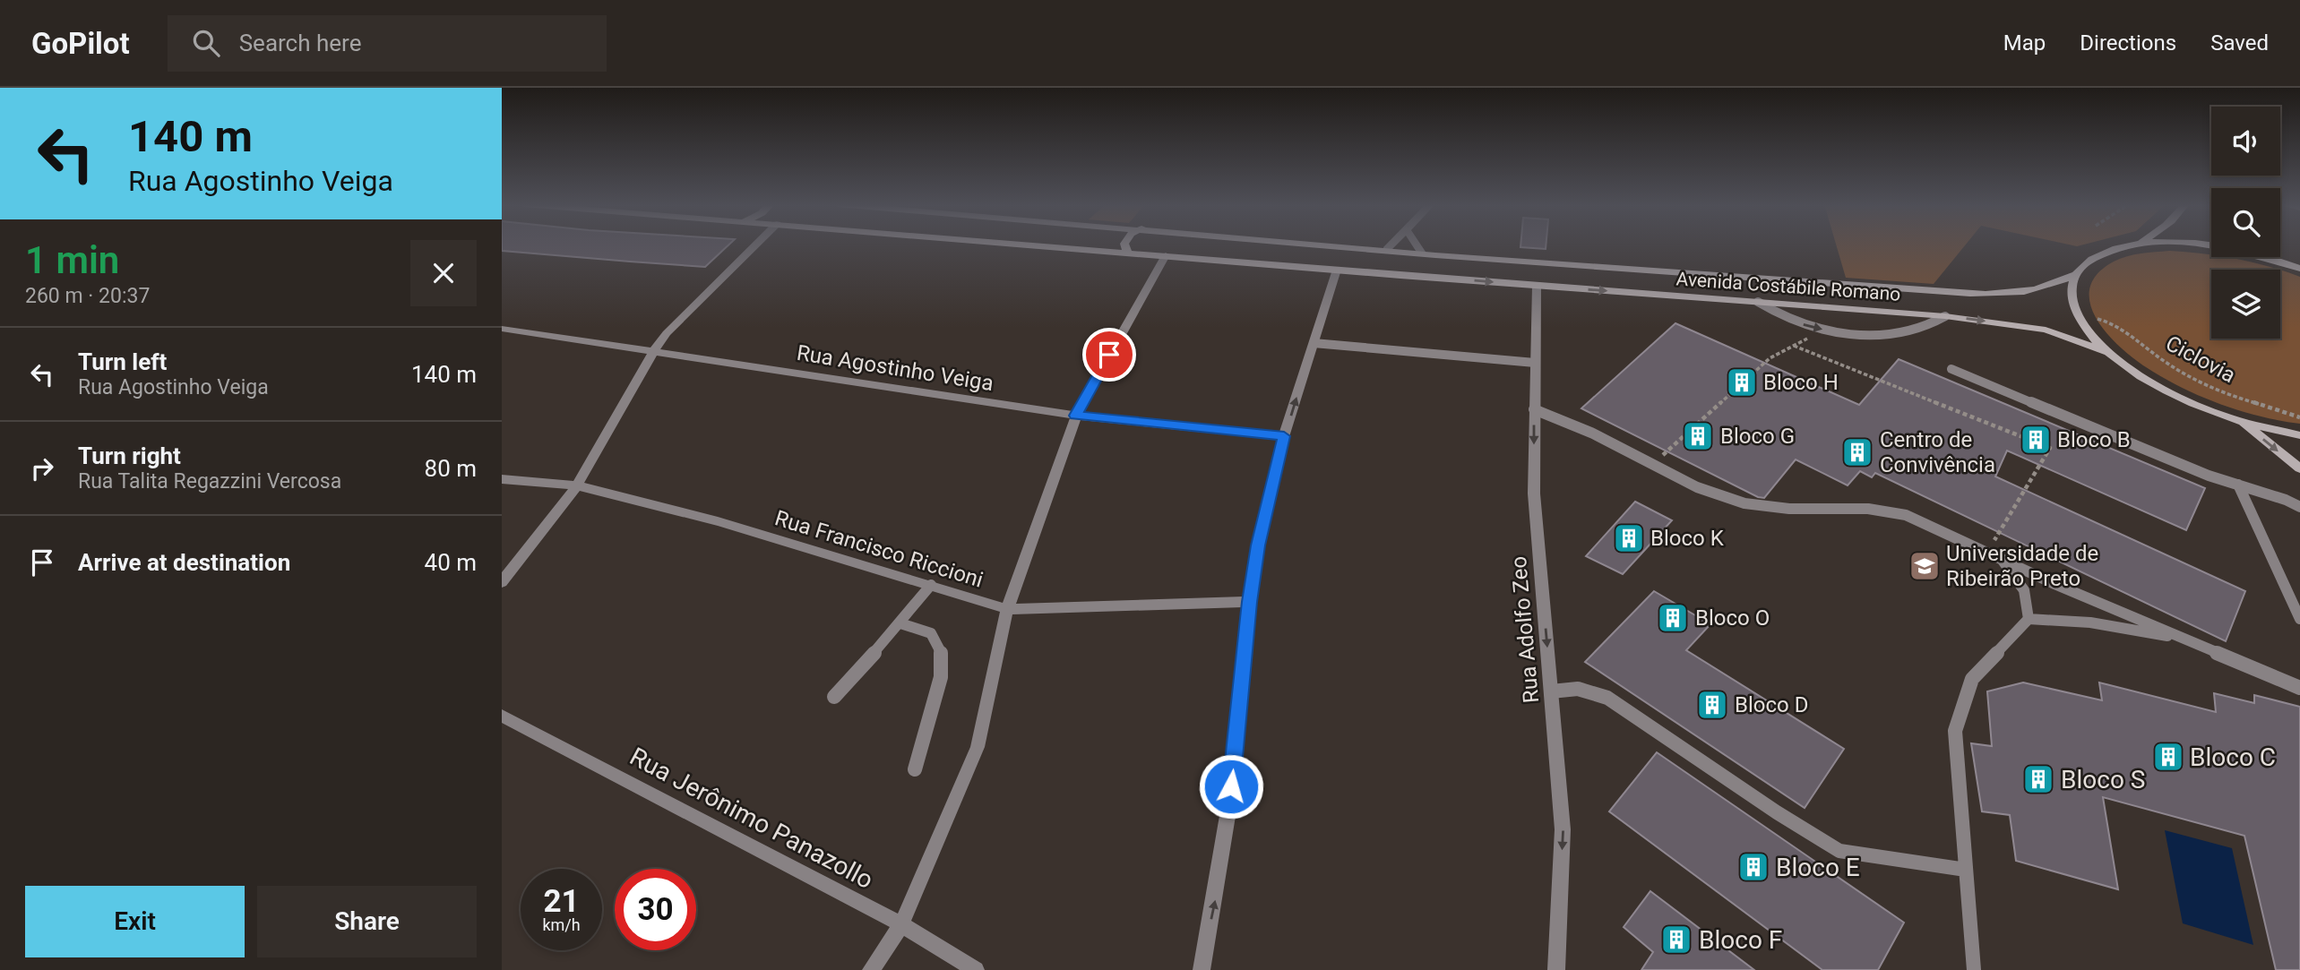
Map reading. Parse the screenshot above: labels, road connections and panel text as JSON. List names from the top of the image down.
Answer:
{
  "streets": {
    "main road": ["Avenida Costábile Romano"],
    "street": [
      "Rua Agostinho Veiga",
      "Rua Francisco Riccioni",
      "Rua Adolfo Zeo",
      "Rua Jerônimo Panazollo"
    ],
    "path": ["Ciclovia"]
  },
  "crossings": [
    ["Avenida Costábile Romano", "Rua Adolfo Zeo"]
  ],
  "one_way": ["Rua Adolfo Zeo"],
  "places": {
    "building": [
      "Bloco H",
      "Bloco G",
      "Bloco B",
      "Centro de Convivência",
      "Bloco K",
      "Bloco O",
      "Bloco D",
      "Bloco C",
      "Bloco S",
      "Bloco E",
      "Bloco F"
    ],
    "school or university": ["Universidade de Ribeirão Preto"]
  },
  "page": {
    "header": "GoPilot",
    "search": "Search here",
    "nav": ["Map", "Directions", "Saved"],
    "turn": ["140 m", "Rua Agostinho Veiga"],
    "heading": ["1 min", "260 m · 20:37"],
    "list": [
      {
        "name": "Turn left",
        "note": "Rua Agostinho Veiga",
        "value": "140 m"
      },
      {
        "name": "Turn right",
        "note": "Rua Talita Regazzini Vercosa",
        "value": "80 m"
      },
      {
        "name": "Arrive at destination",
        "value": "40 m"
      }
    ],
    "speed": "21 km/h",
    "limit": "30",
    "buttons": ["Exit", "Share"]
  }
}
